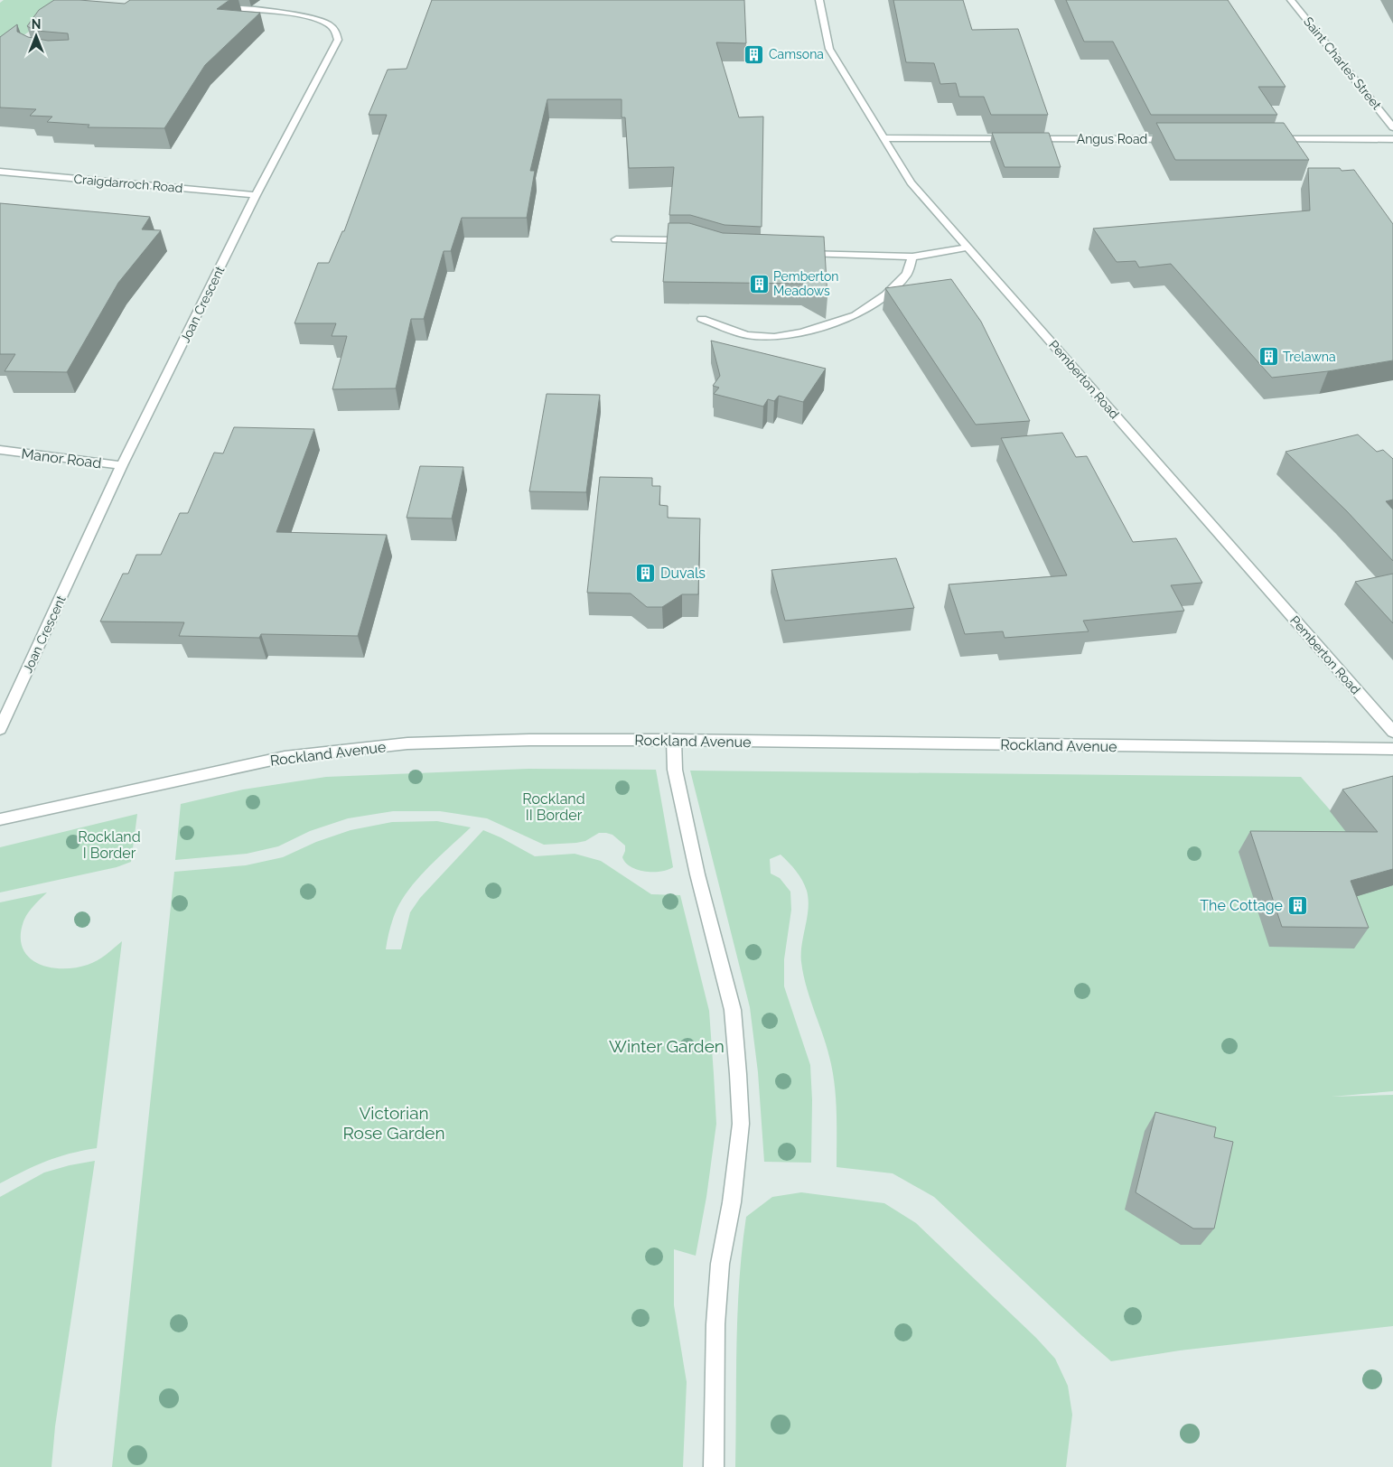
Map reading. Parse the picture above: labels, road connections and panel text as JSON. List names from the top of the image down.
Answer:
{
  "streets": {
    "street": [
      "Saint Charles Street",
      "Angus Road",
      "Craigdarroch Road",
      "Joan Crescent",
      "Pemberton Road",
      "Manor Road",
      "Rockland Avenue"
    ]
  },
  "crossings": [
    ["Angus Road", "Pemberton Road"],
    ["Craigdarroch Road", "Joan Crescent"],
    ["Joan Crescent", "Manor Road"]
  ],
  "parks": [
    "Rockland II Border",
    "Rockland I Border",
    "Winter Garden",
    "Victorian Rose Garden"
  ],
  "places": {
    "building": [
      "Camsona",
      "Pemberton Meadows",
      "Trelawna",
      "Duvals",
      "The Cottage"
    ]
  },
  "north": "top"
}
